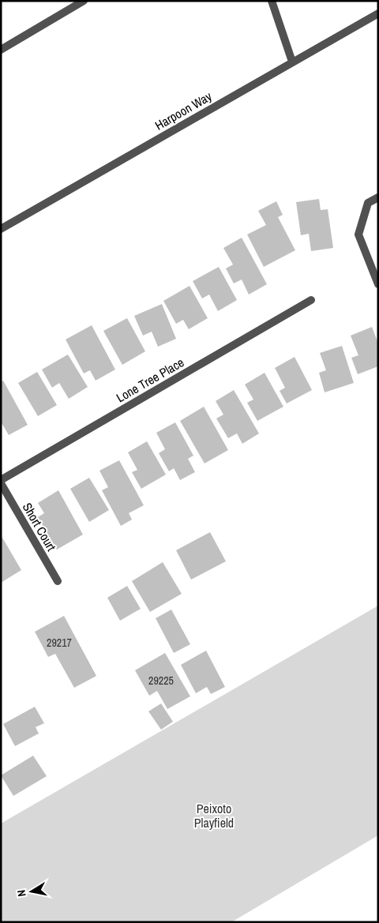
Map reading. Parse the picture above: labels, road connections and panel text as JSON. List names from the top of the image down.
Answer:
{
  "streets": {
    "street": ["Harpoon Way", "Lone Tree Place", "Short Court"]
  },
  "parks": ["Peixoto Playfield"],
  "house_numbers": ["29217", "29225"],
  "north": "left"
}
